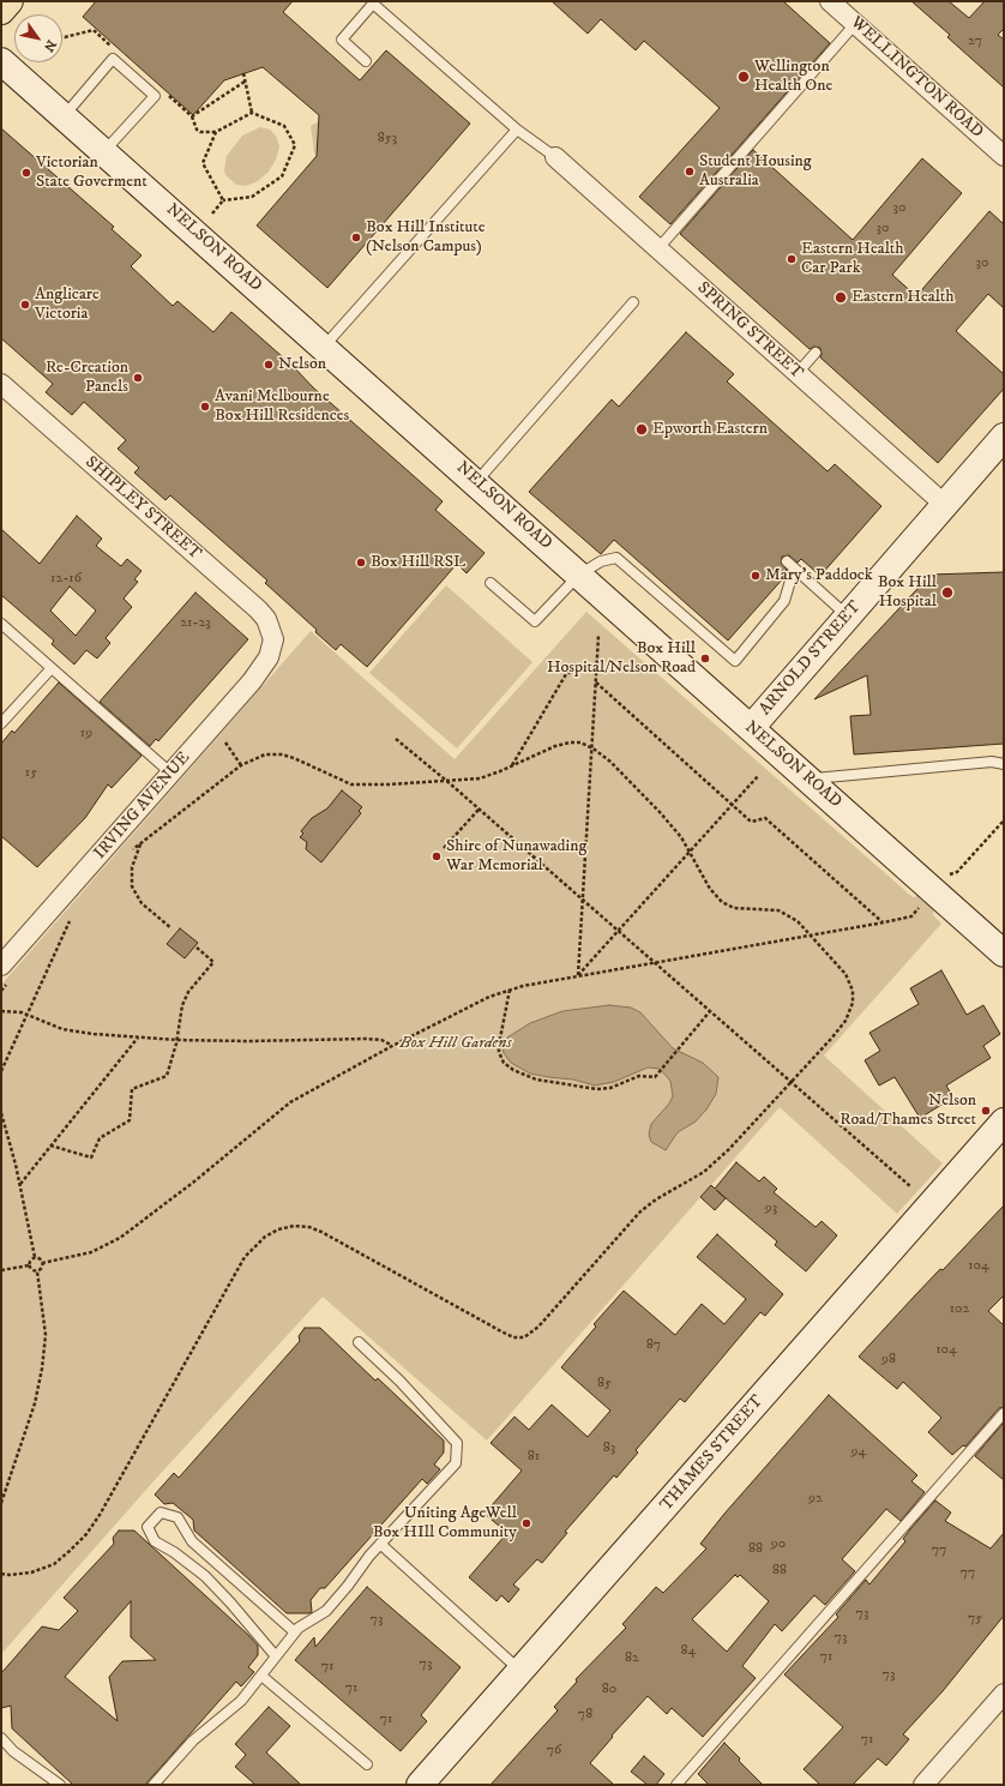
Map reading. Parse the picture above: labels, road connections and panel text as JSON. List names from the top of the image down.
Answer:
{
  "streets": {
    "main road": ["NELSON ROAD", "ARNOLD STREET", "THAMES STREET"],
    "street": [
      "WELLINGTON ROAD",
      "SPRING STREET",
      "SHIPLEY STREET",
      "IRVING AVENUE"
    ]
  },
  "crossings": [
    ["NELSON ROAD", "ARNOLD STREET"],
    ["SPRING STREET", "ARNOLD STREET"],
    ["SHIPLEY STREET", "IRVING AVENUE"]
  ],
  "parks": ["Box Hill Gardens"],
  "places": [
    "Wellington Health One",
    "Student Housing Australia",
    "Victorian State Goverment",
    "Box Hill Institute (Nelson Campus)",
    "Eastern Health Car Park",
    "Eastern Health",
    "Anglicare Victoria",
    "Nelson",
    "Re-Creation Panels",
    "Avani Melbourne Box Hill Residences",
    "Epworth Eastern",
    "Box Hill RSL",
    "Mary’s Paddock",
    "Box Hill Hospital",
    "Box Hill Hospital/Nelson Road",
    "Shire of Nunawading War Memorial",
    "Nelson Road/Thames Street",
    "Uniting AgeWell Box HIll Community"
  ],
  "house_numbers": [
    "27",
    "853",
    "30",
    "30",
    "30",
    "12-16",
    "21-23",
    "19",
    "15",
    "93",
    "104",
    "102",
    "87",
    "104",
    "98",
    "85",
    "83",
    "94",
    "81",
    "92",
    "90",
    "88",
    "77",
    "88",
    "77",
    "73",
    "75",
    "73",
    "73",
    "84",
    "71",
    "82",
    "73",
    "71",
    "73",
    "71",
    "80",
    "78",
    "71",
    "71",
    "76"
  ],
  "north": "bottom right"
}
